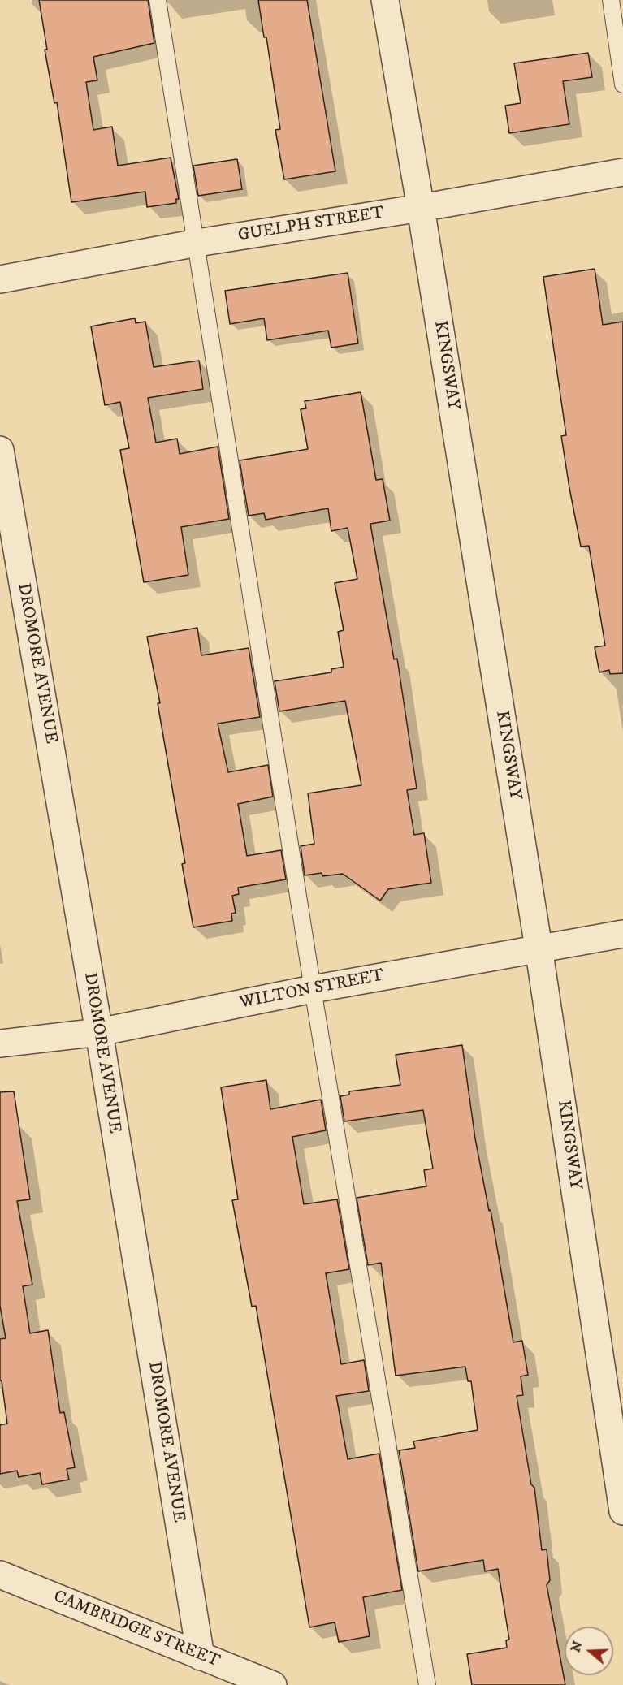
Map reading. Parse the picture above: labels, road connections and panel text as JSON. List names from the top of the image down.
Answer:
{
  "streets": {
    "street": [
      "GUELPH STREET",
      "KINGSWAY",
      "DROMORE AVENUE",
      "WILTON STREET",
      "CAMBRIDGE STREET"
    ]
  },
  "crossings": [
    ["GUELPH STREET", "KINGSWAY"],
    ["KINGSWAY", "WILTON STREET"],
    ["DROMORE AVENUE", "WILTON STREET"],
    ["DROMORE AVENUE", "CAMBRIDGE STREET"]
  ],
  "north": "left"
}
